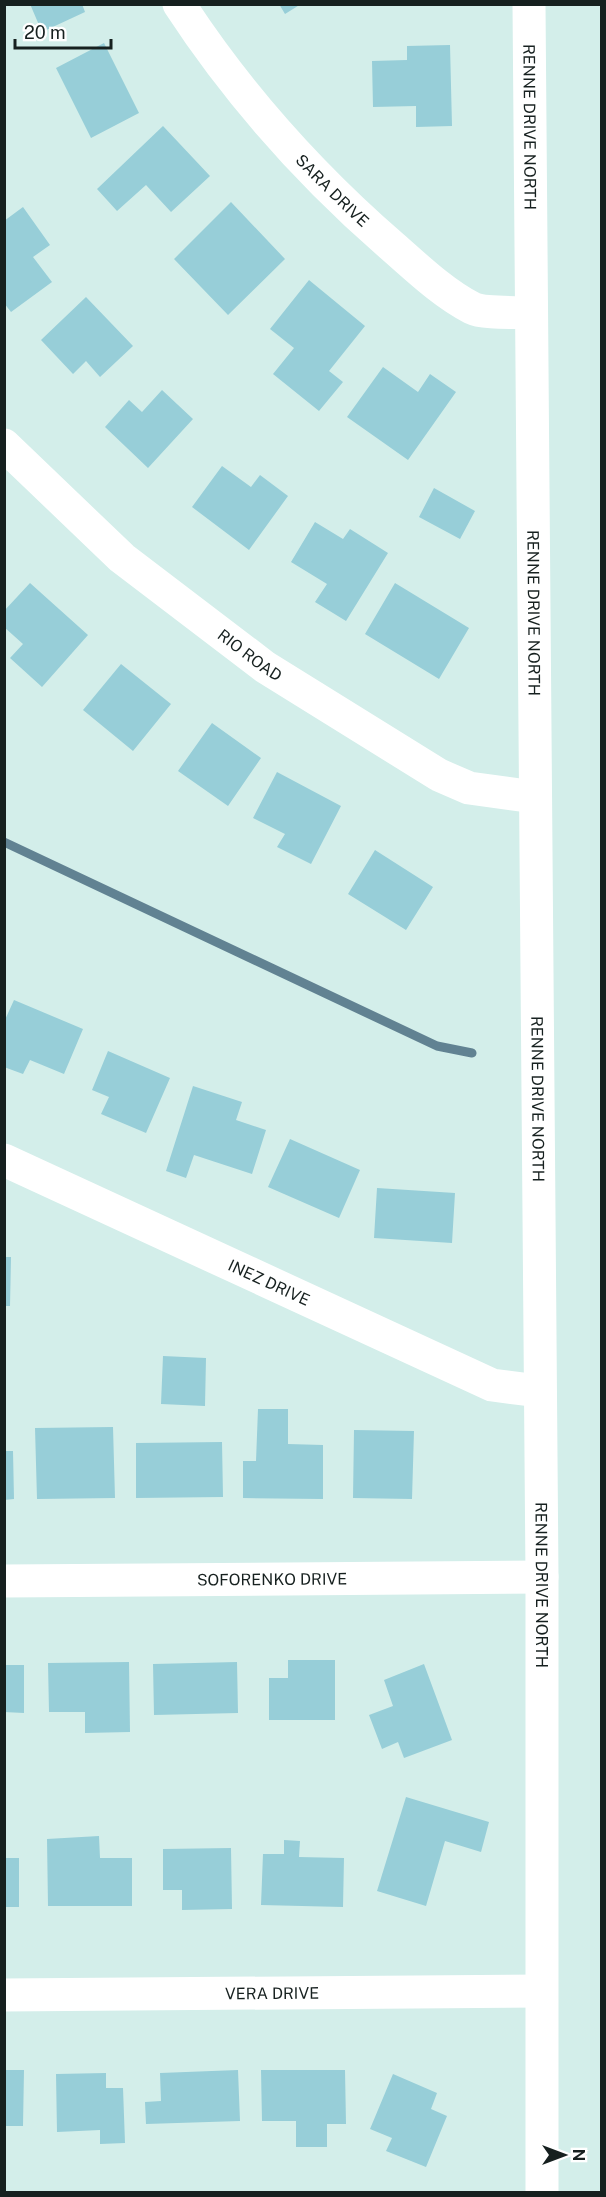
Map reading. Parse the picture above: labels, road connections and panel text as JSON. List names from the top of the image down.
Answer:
{
  "streets": {
    "street": [
      "RENNE DRIVE NORTH",
      "SARA DRIVE",
      "RIO ROAD",
      "INEZ DRIVE",
      "SOFORENKO DRIVE",
      "VERA DRIVE"
    ]
  },
  "crossings": [
    ["RENNE DRIVE NORTH", "SARA DRIVE"],
    ["RENNE DRIVE NORTH", "RIO ROAD"],
    ["RENNE DRIVE NORTH", "INEZ DRIVE"],
    ["RENNE DRIVE NORTH", "SOFORENKO DRIVE"],
    ["RENNE DRIVE NORTH", "VERA DRIVE"]
  ],
  "scale_bar": "20 m",
  "north": "right"
}
